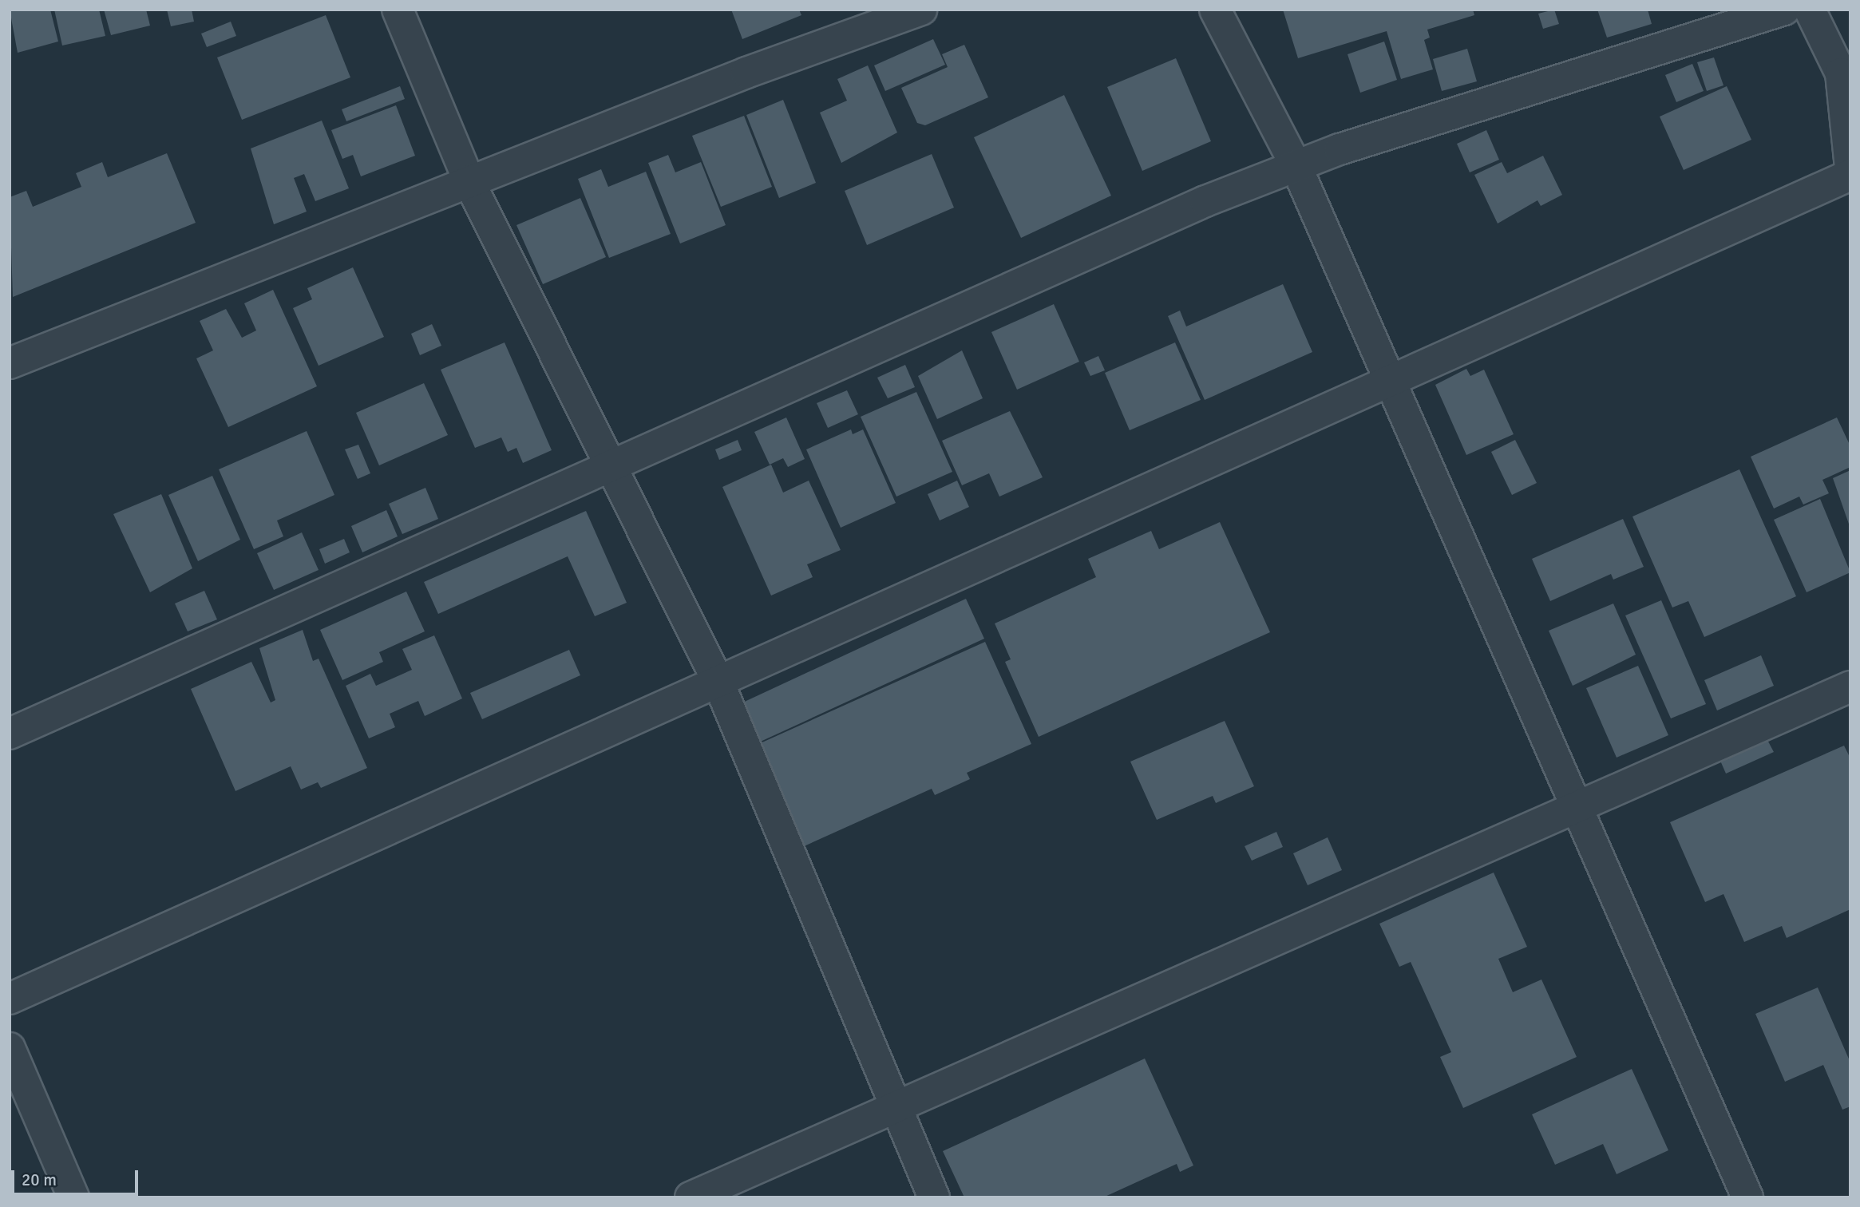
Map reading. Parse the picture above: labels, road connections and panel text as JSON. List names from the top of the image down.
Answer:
{
  "scale_bar": "20 m"
}
